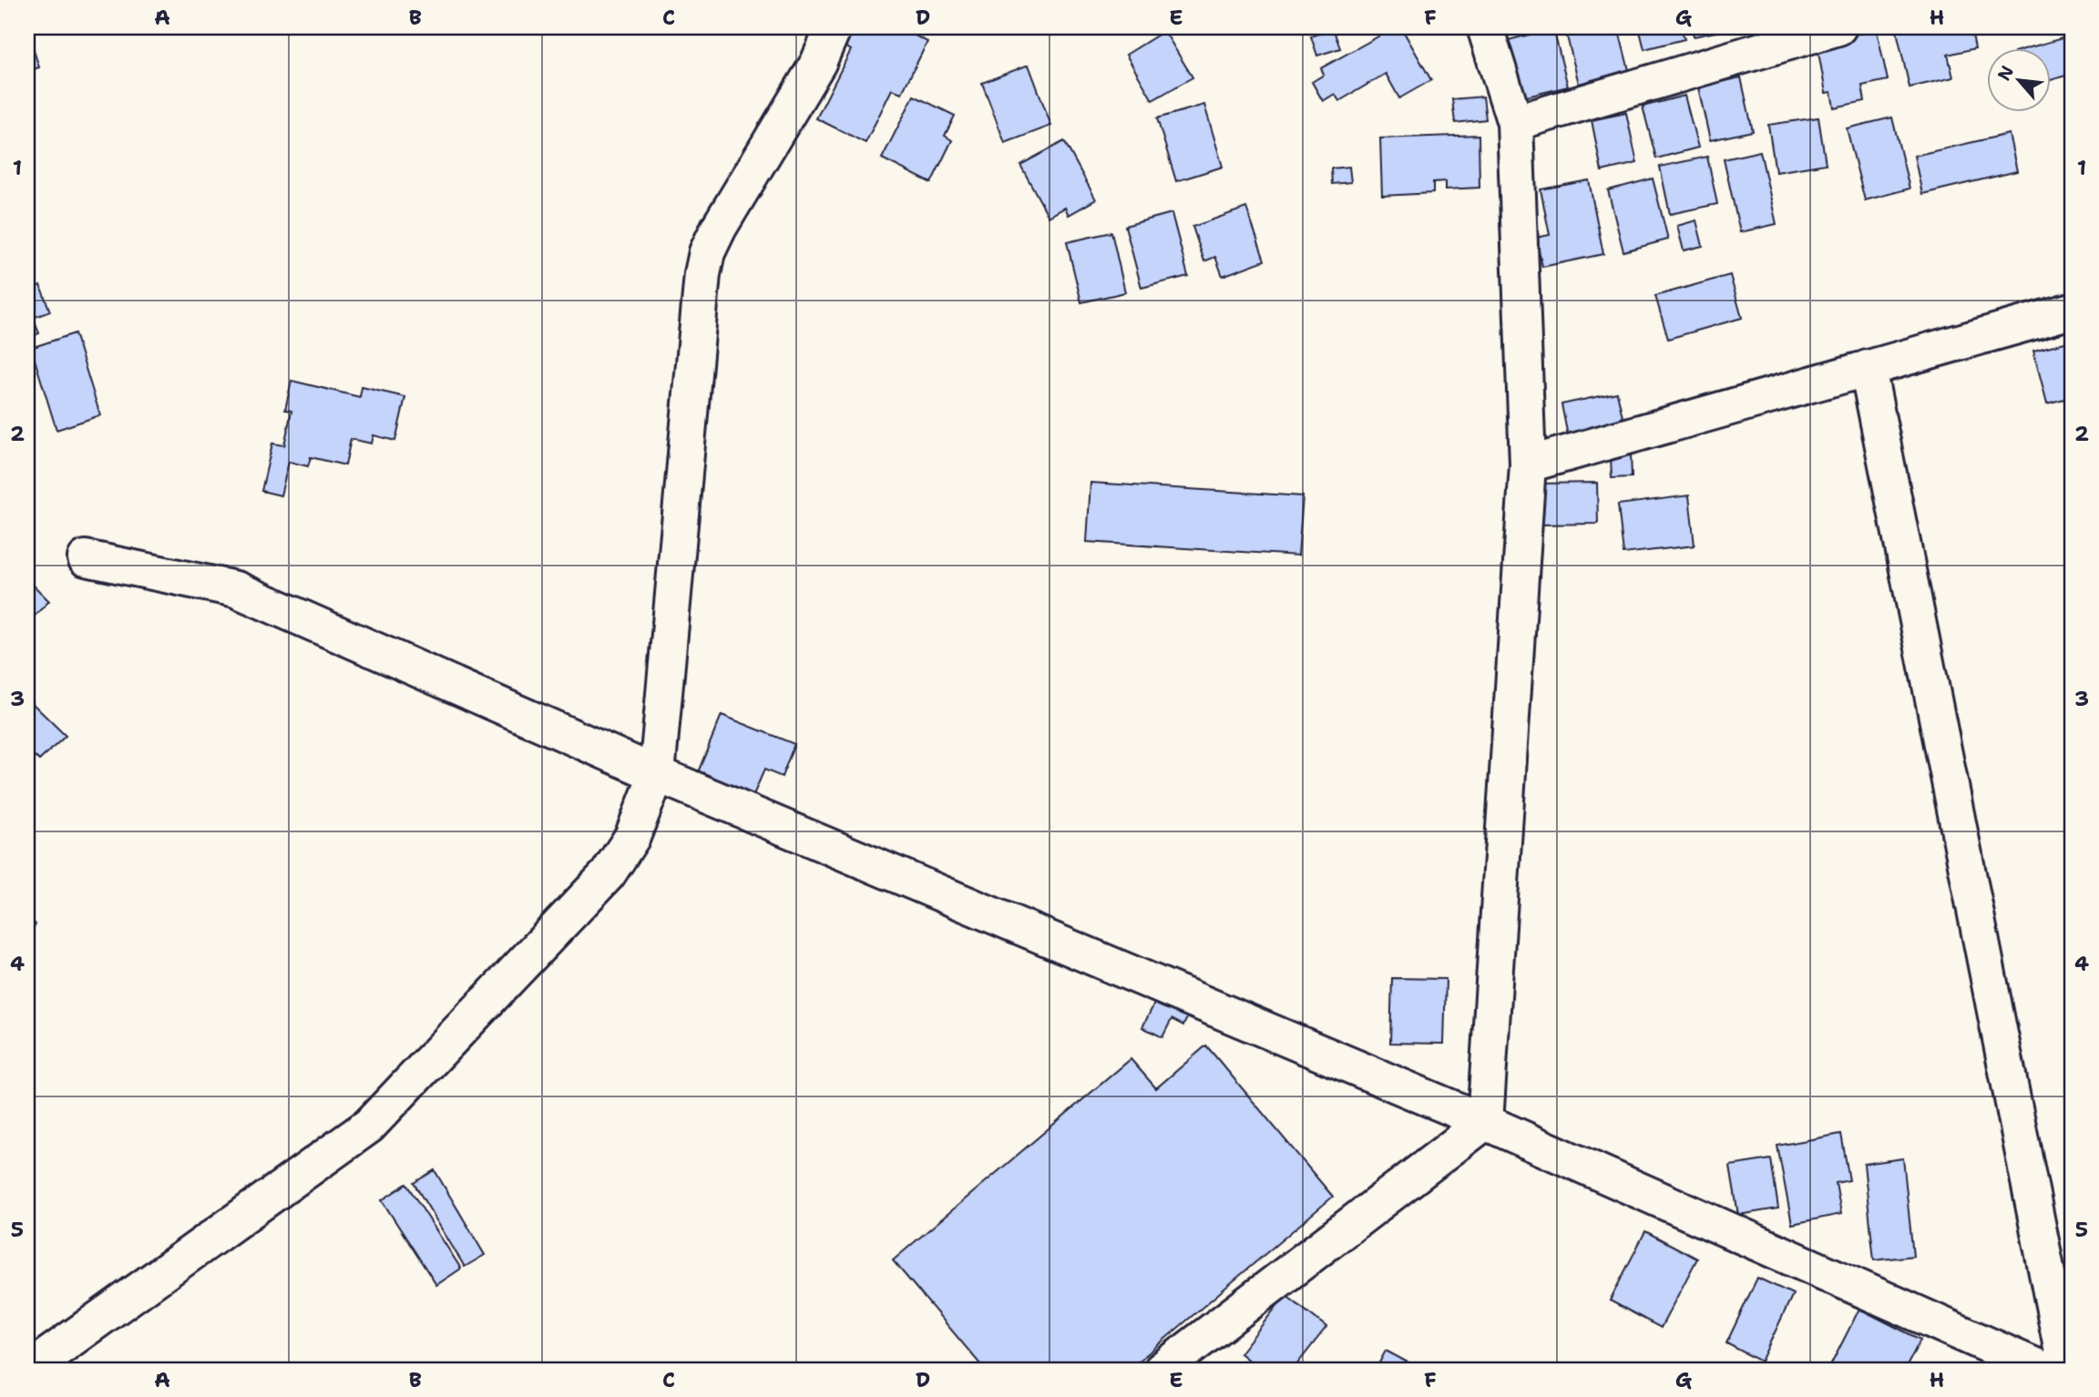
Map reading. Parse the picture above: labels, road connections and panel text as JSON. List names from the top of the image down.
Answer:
{
  "north": "top left",
  "grid": {
    "columns": [
      "A",
      "B",
      "C",
      "D",
      "E",
      "F",
      "G",
      "H"
    ],
    "rows": [
      "1",
      "2",
      "3",
      "4",
      "5"
    ]
  }
}
